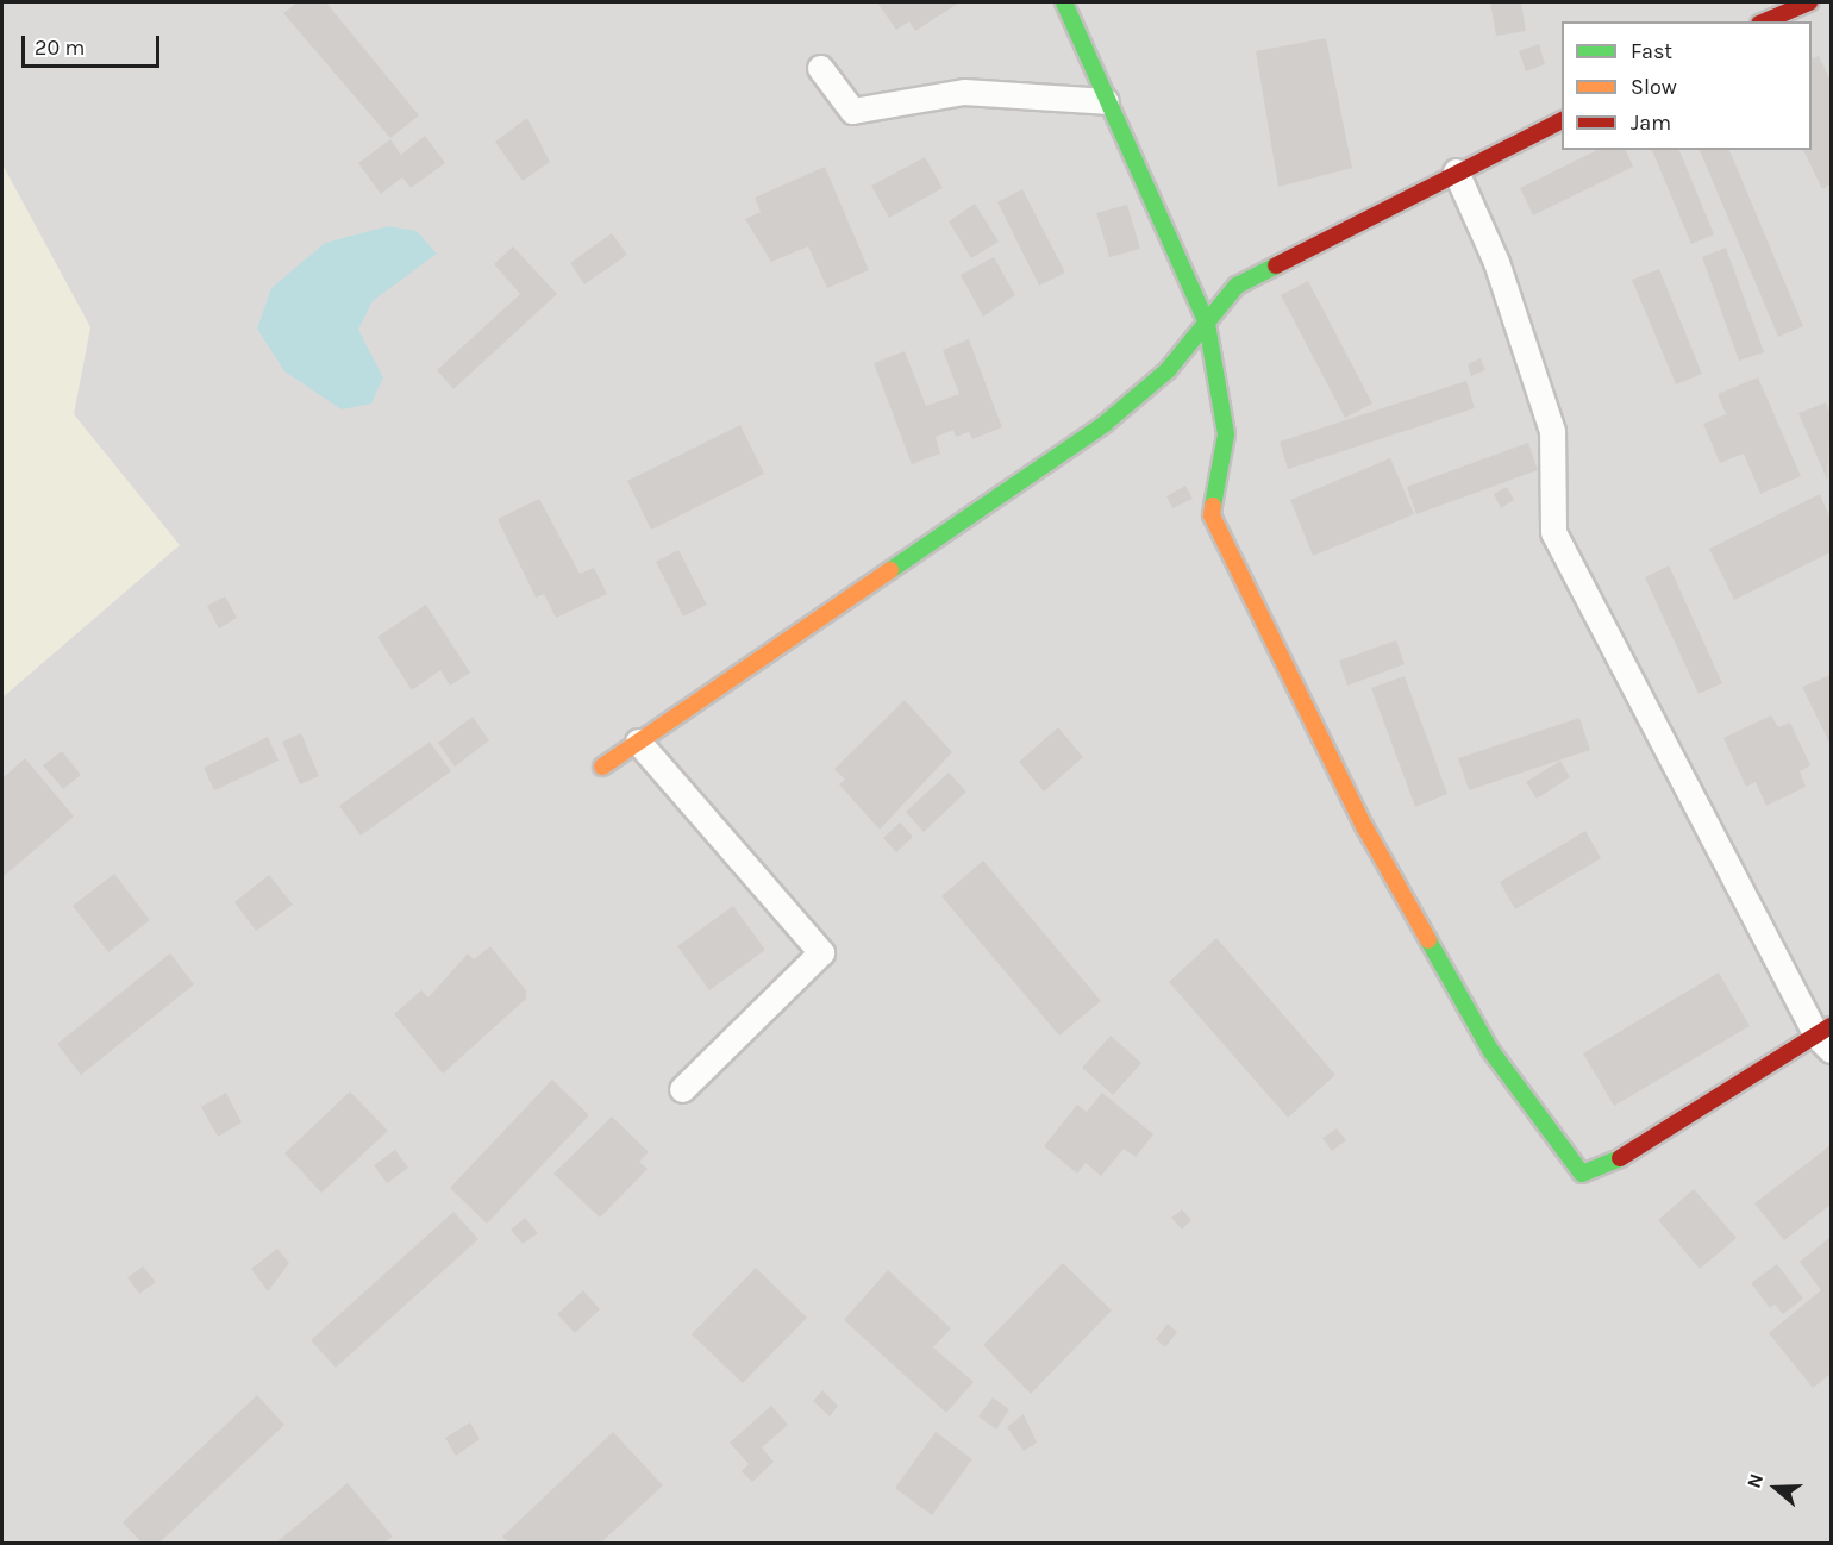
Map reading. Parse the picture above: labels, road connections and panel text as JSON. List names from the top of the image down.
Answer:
{
  "legend": ["Fast", "Slow", "Jam"],
  "scale_bar": "20 m",
  "north": "left"
}
